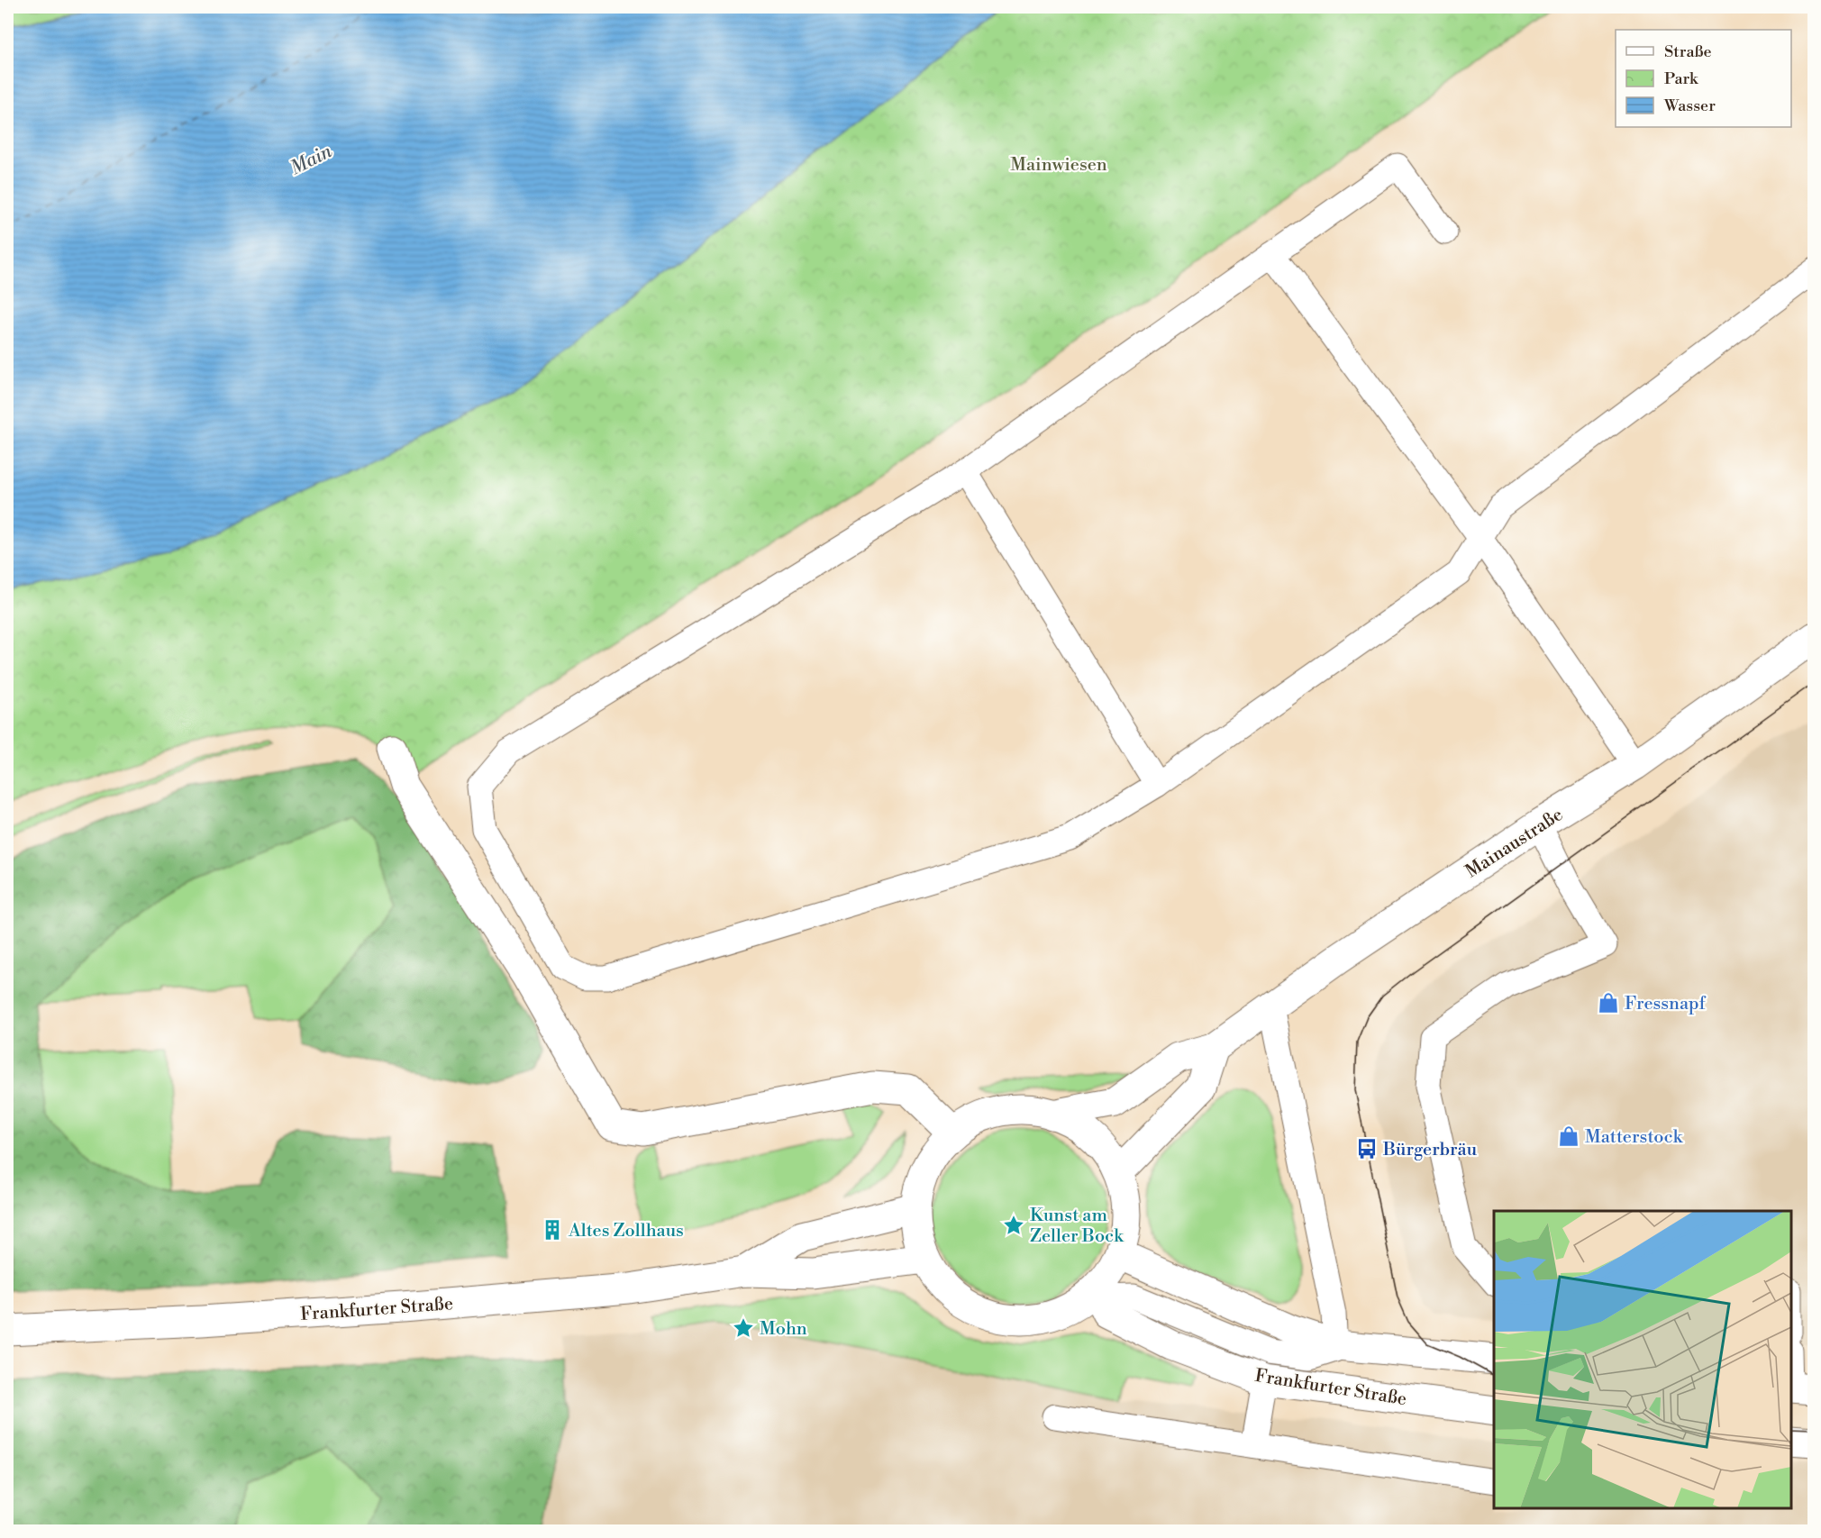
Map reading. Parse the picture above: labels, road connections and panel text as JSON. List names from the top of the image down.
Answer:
{
  "streets": {
    "main road": ["Mainaustraße", "Frankfurter Straße"]
  },
  "water": ["Main"],
  "parks": ["Mainwiesen"],
  "places": {
    "shop": ["Fressnapf", "Matterstock"],
    "bus stop": ["Bürgerbräu"],
    "place": ["Kunst am Zeller Bock", "Mohn"],
    "building": ["Altes Zollhaus"]
  },
  "legend": ["Straße", "Park", "Wasser"]
}
